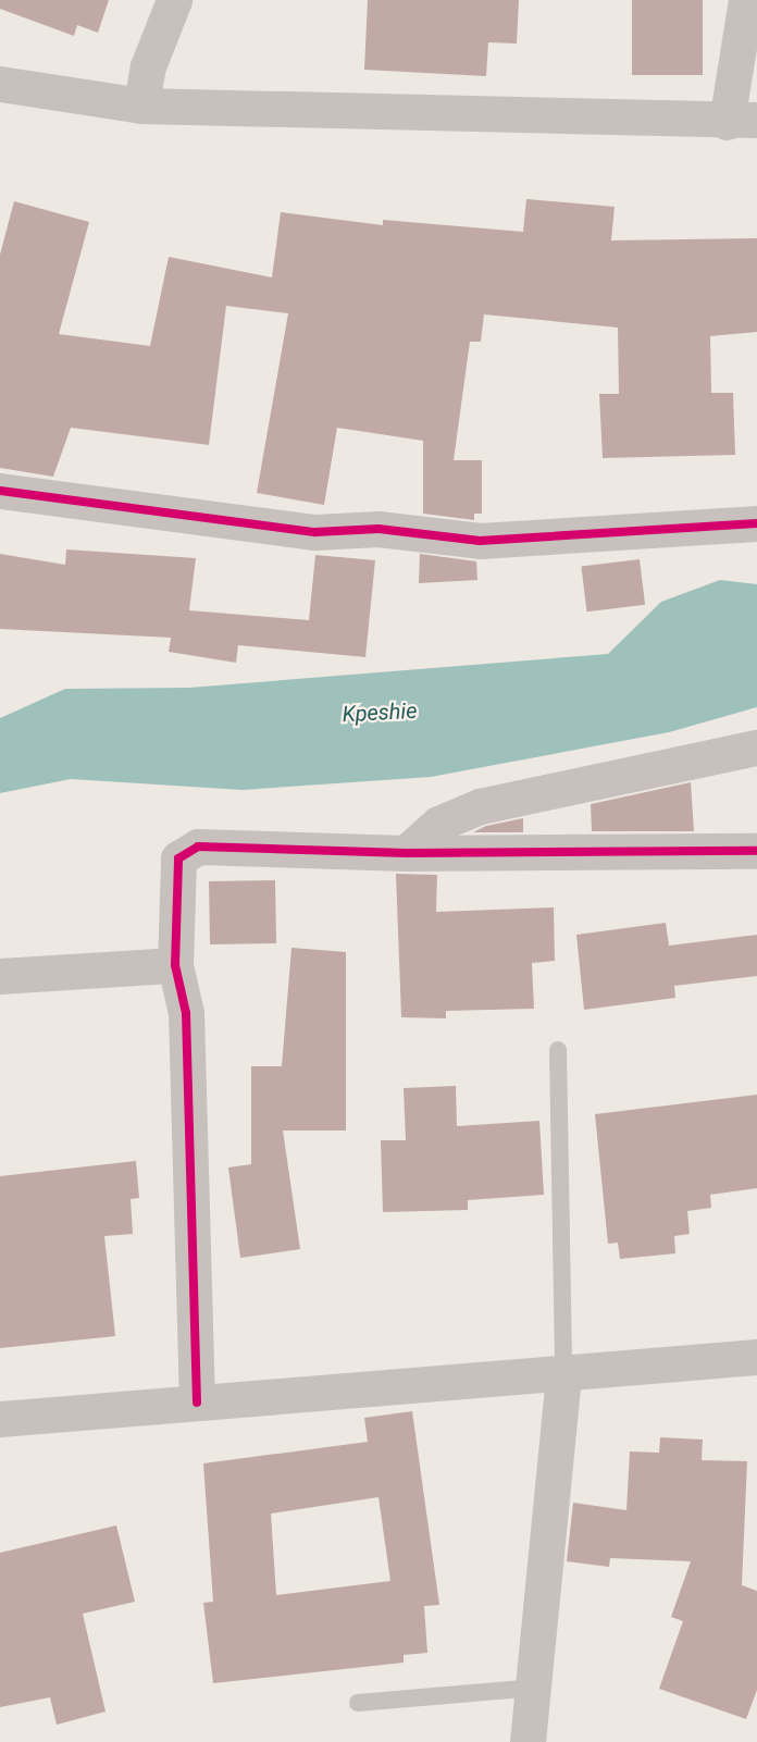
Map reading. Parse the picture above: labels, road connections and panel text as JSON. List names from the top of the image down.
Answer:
{
  "water": ["Kpeshie"]
}
